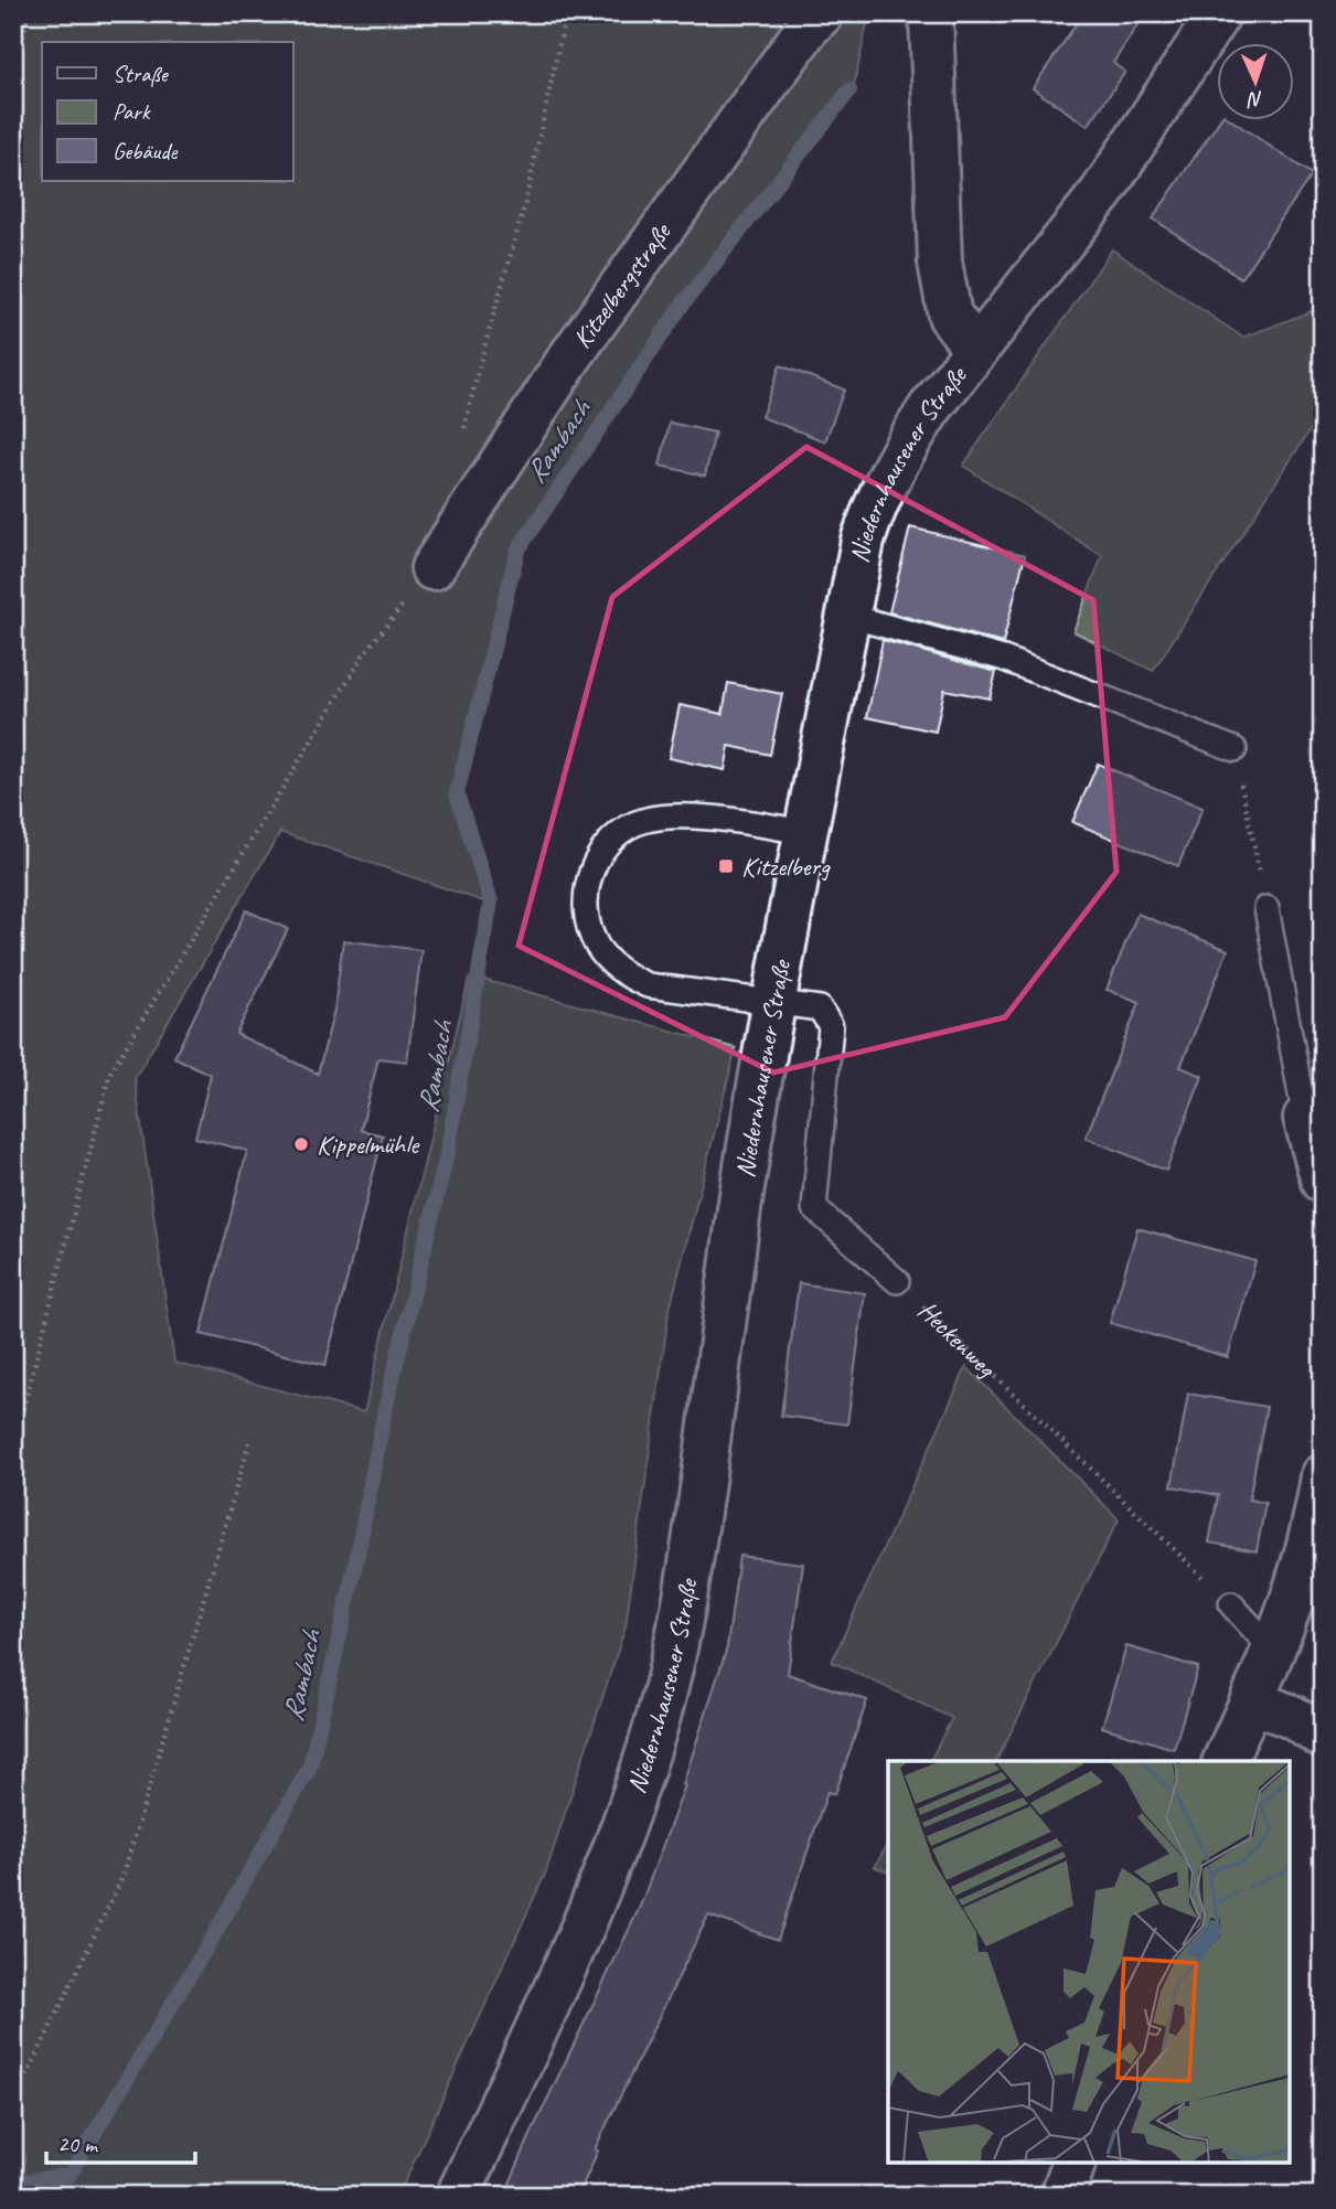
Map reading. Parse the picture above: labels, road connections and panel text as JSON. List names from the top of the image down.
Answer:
{
  "streets": {
    "main road": ["Kitzelbergstraße", "Niedernhausener Straße"],
    "lane": ["Heckenweg"]
  },
  "crossings": [
    ["Niedernhausener Straße", "Heckenweg"]
  ],
  "water": ["Rambach"],
  "places": {
    "transit": ["Kitzelberg"],
    "other": ["Kippelmühle"]
  },
  "legend": ["Straße", "Park", "Gebäude"],
  "scale_bar": "20 m",
  "north": "bottom"
}
